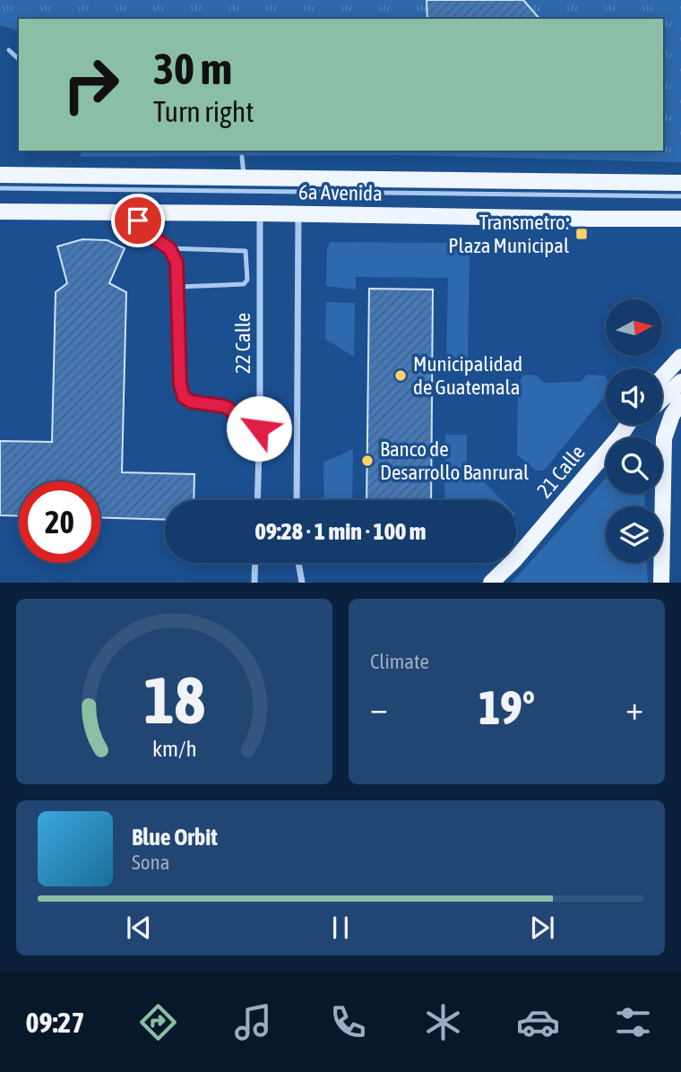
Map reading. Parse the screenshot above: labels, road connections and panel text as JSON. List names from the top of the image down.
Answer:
{
  "streets": {
    "main road": ["6a Avenida", "21 Calle"],
    "street": ["22 Calle"]
  },
  "crossings": [
    ["6a Avenida", "22 Calle"]
  ],
  "places": {
    "transit": ["Transmetro: Plaza Municipal"],
    "other": ["Municipalidad de Guatemala", "Banco de Desarrollo Banrural"]
  },
  "north": "right",
  "page": {
    "turn": ["30 m", "Turn right"],
    "limit": "20",
    "trip": "09:28 · 1 min · 100 m",
    "tile": "Climate",
    "heat": ["−", "19°", "+"],
    "song": ["Blue Orbit", "Sona"],
    "tabs": "09:27",
    "gauge": ["18", "km/h"]
  }
}
